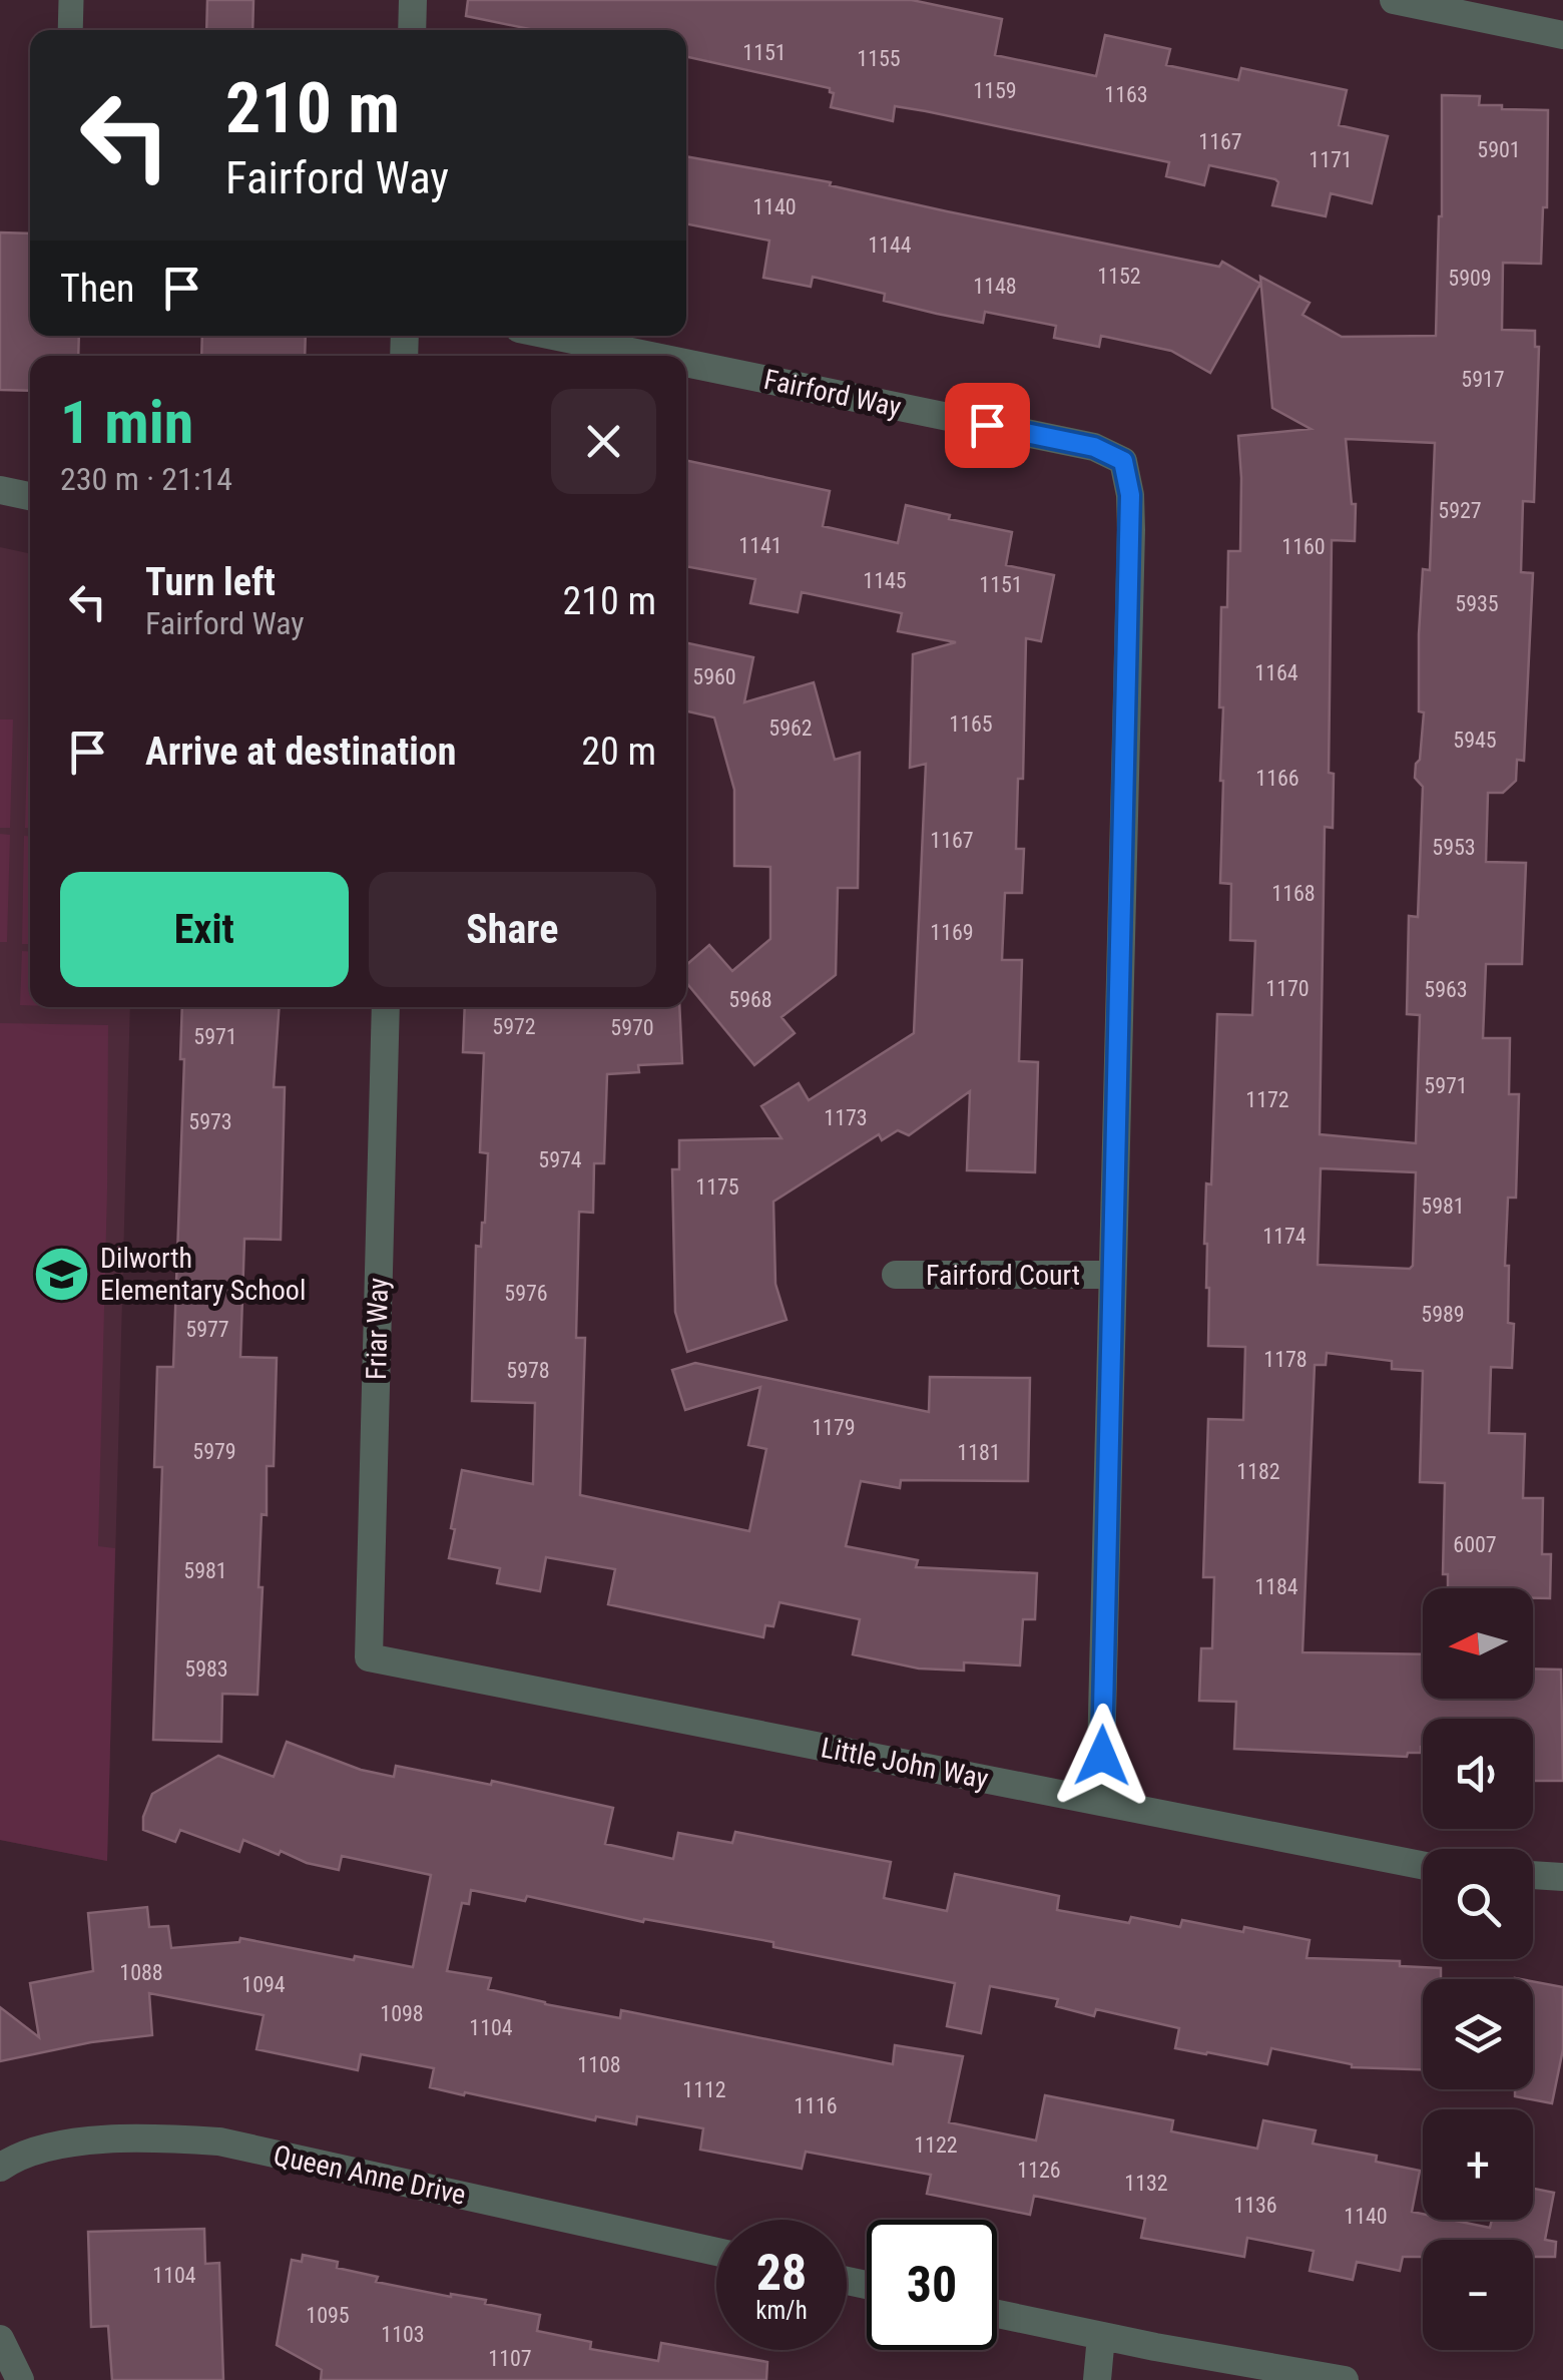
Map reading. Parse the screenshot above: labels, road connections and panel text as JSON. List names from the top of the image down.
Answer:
{
  "streets": {
    "street": [
      "Fairford Way",
      "Fairford Court",
      "Friar Way",
      "Little John Way",
      "Queen Anne Drive"
    ]
  },
  "crossings": [
    ["Fairford Way", "Fairford Court"],
    ["Fairford Way", "Little John Way"],
    ["Friar Way", "Little John Way"]
  ],
  "places": {
    "school or university": ["Dilworth Elementary School"]
  },
  "house_numbers": [
    "1151",
    "1155",
    "1159",
    "1163",
    "1167",
    "5901",
    "1171",
    "1140",
    "1144",
    "1152",
    "5909",
    "1148",
    "5917",
    "5927",
    "1141",
    "1160",
    "1145",
    "1151",
    "5935",
    "1164",
    "5960",
    "1165",
    "5962",
    "5945",
    "1166",
    "1167",
    "5953",
    "1168",
    "1169",
    "1170",
    "5963",
    "5968",
    "5972",
    "5970",
    "5971",
    "5971",
    "1172",
    "1173",
    "5973",
    "5974",
    "1175",
    "5981",
    "1174",
    "5976",
    "5989",
    "5977",
    "1178",
    "5978",
    "1179",
    "5979",
    "1181",
    "1182",
    "6007",
    "5981",
    "1184",
    "5983",
    "1088",
    "1094",
    "1098",
    "1104",
    "1108",
    "1112",
    "1116",
    "1122",
    "1126",
    "1132",
    "1136",
    "1140",
    "1104",
    "1095",
    "1103",
    "1107"
  ],
  "north": "left",
  "page": {
    "turn": ["210 m", "Fairford Way"],
    "then": "Then",
    "heading": ["1 min", "230 m · 21:14"],
    "list": [
      {
        "name": "Turn left",
        "note": "Fairford Way",
        "value": "210 m"
      },
      {
        "name": "Arrive at destination",
        "value": "20 m"
      }
    ],
    "buttons": ["Exit", "Share"],
    "map_buttons": ["+", "−"],
    "speed": "28 km/h",
    "limit": "30"
  }
}
